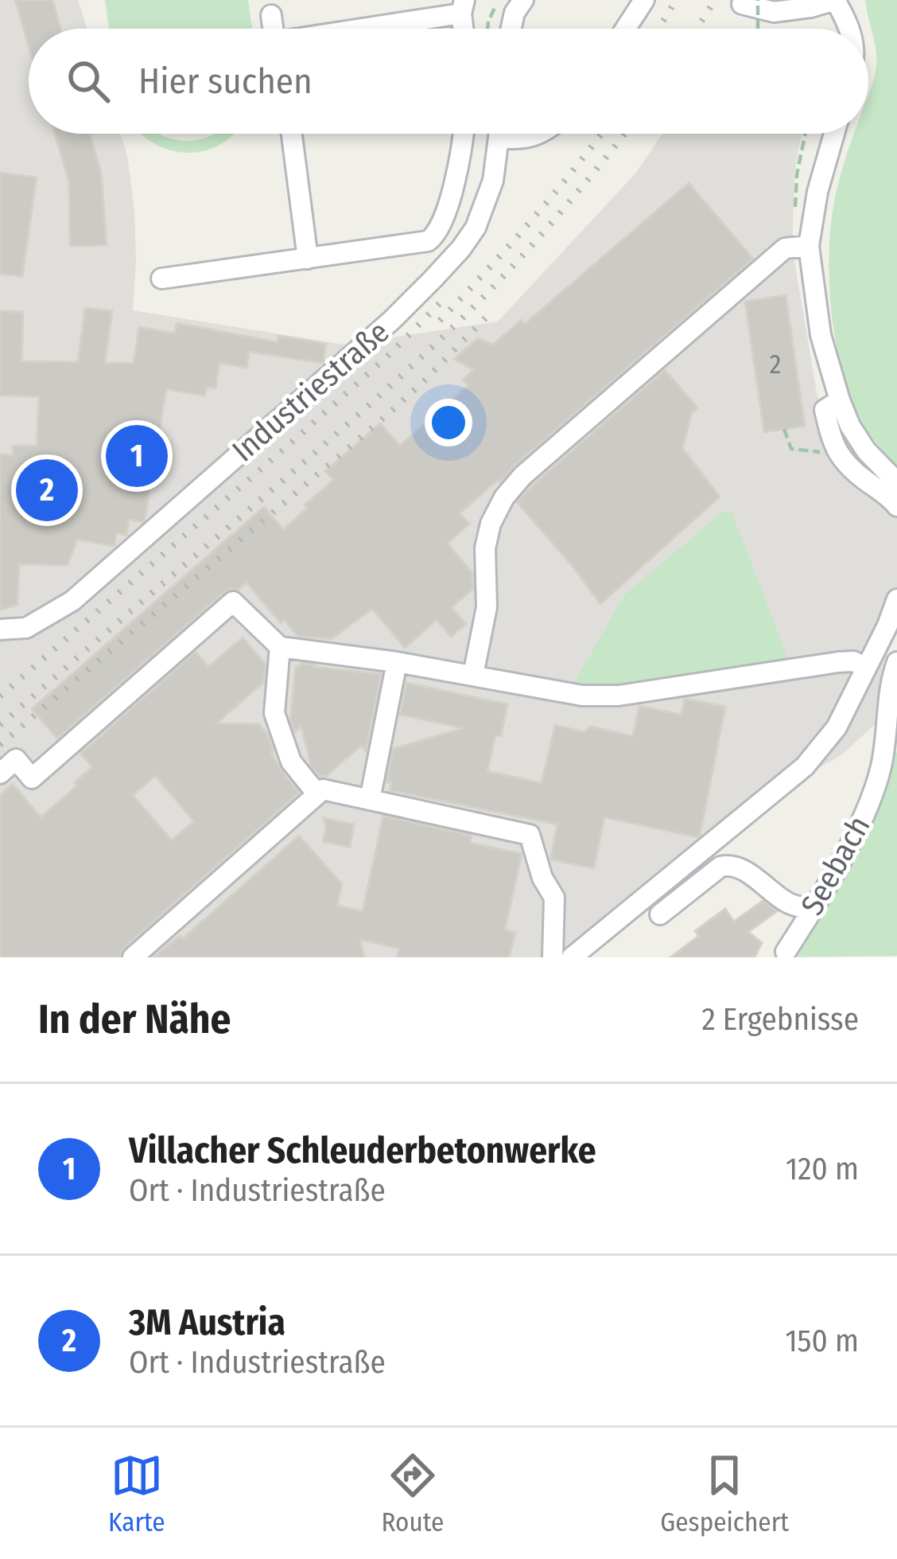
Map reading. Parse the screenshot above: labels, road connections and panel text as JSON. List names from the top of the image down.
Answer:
{
  "streets": {
    "street": ["Industriestraße", "Seebach"]
  },
  "house_numbers": ["2"],
  "page": {
    "search": "Hier suchen",
    "pins": ["1", "2"],
    "heading": ["In der Nähe", "2 Ergebnisse"],
    "list": [
      {
        "mark": "1",
        "name": "Villacher Schleuderbetonwerke",
        "note": "Ort · Industriestraße",
        "value": "120 m"
      },
      {
        "mark": "2",
        "name": "3M Austria",
        "note": "Ort · Industriestraße",
        "value": "150 m"
      }
    ],
    "nav": ["Karte", "Route", "Gespeichert"]
  }
}
